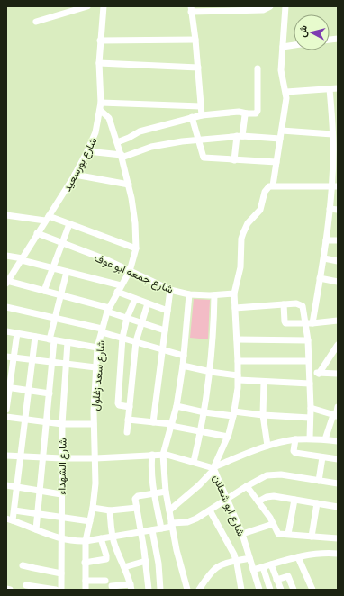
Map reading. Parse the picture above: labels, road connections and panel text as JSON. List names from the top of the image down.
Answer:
{
  "streets": {
    "street": [
      "شارع بورسعيد",
      "شارع جمعه ابو عوف",
      "شارع سعد زغلول",
      "شارع الشهداء",
      "شارع ابو شعلان"
    ]
  },
  "crossings": [
    ["شارع بورسعيد", "شارع جمعه ابو عوف"],
    ["شارع بورسعيد", "شارع سعد زغلول"],
    ["شارع جمعه ابو عوف", "شارع سعد زغلول"],
    ["شارع جمعه ابو عوف", "شارع ابو شعلان"]
  ],
  "north": "left"
}
